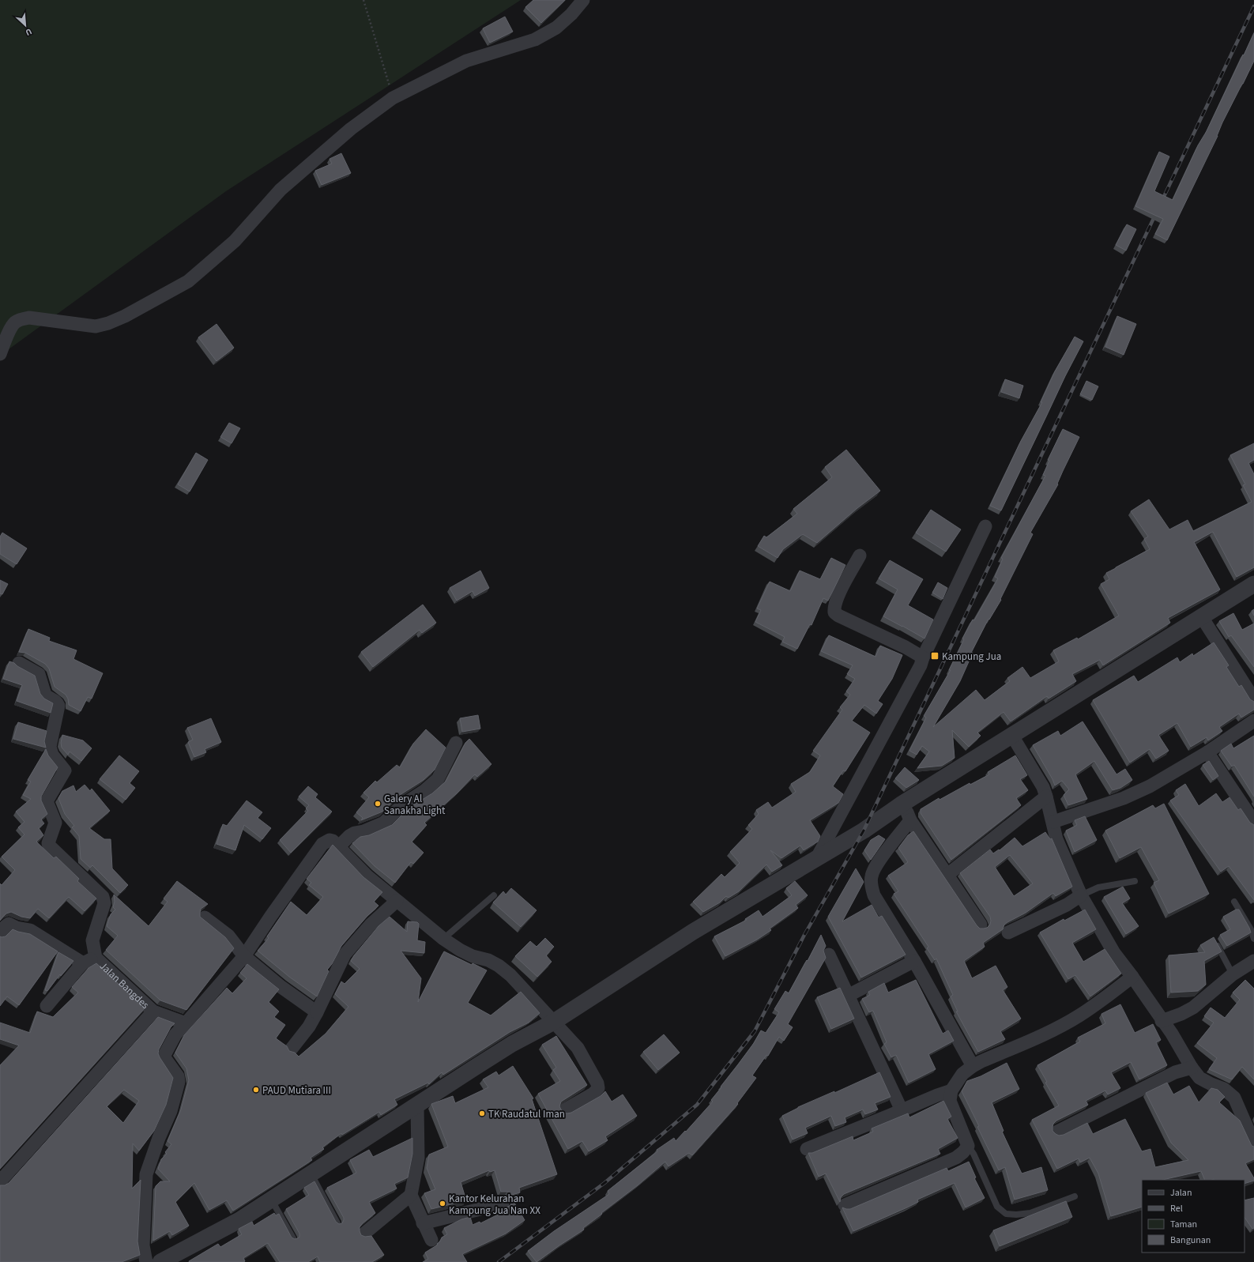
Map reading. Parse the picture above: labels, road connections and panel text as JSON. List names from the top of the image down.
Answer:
{
  "streets": {
    "street": ["Jalan Bangdes"]
  },
  "places": {
    "transit": ["Kampung Jua"],
    "other": [
      "Galery Al Sanakha Light",
      "PAUD Mutiara III",
      "TK Raudatul Iman",
      "Kantor Kelurahan Kampung Jua Nan XX"
    ]
  },
  "legend": [
    "Jalan",
    "Rel",
    "Taman",
    "Bangunan"
  ],
  "north": "bottom right"
}
